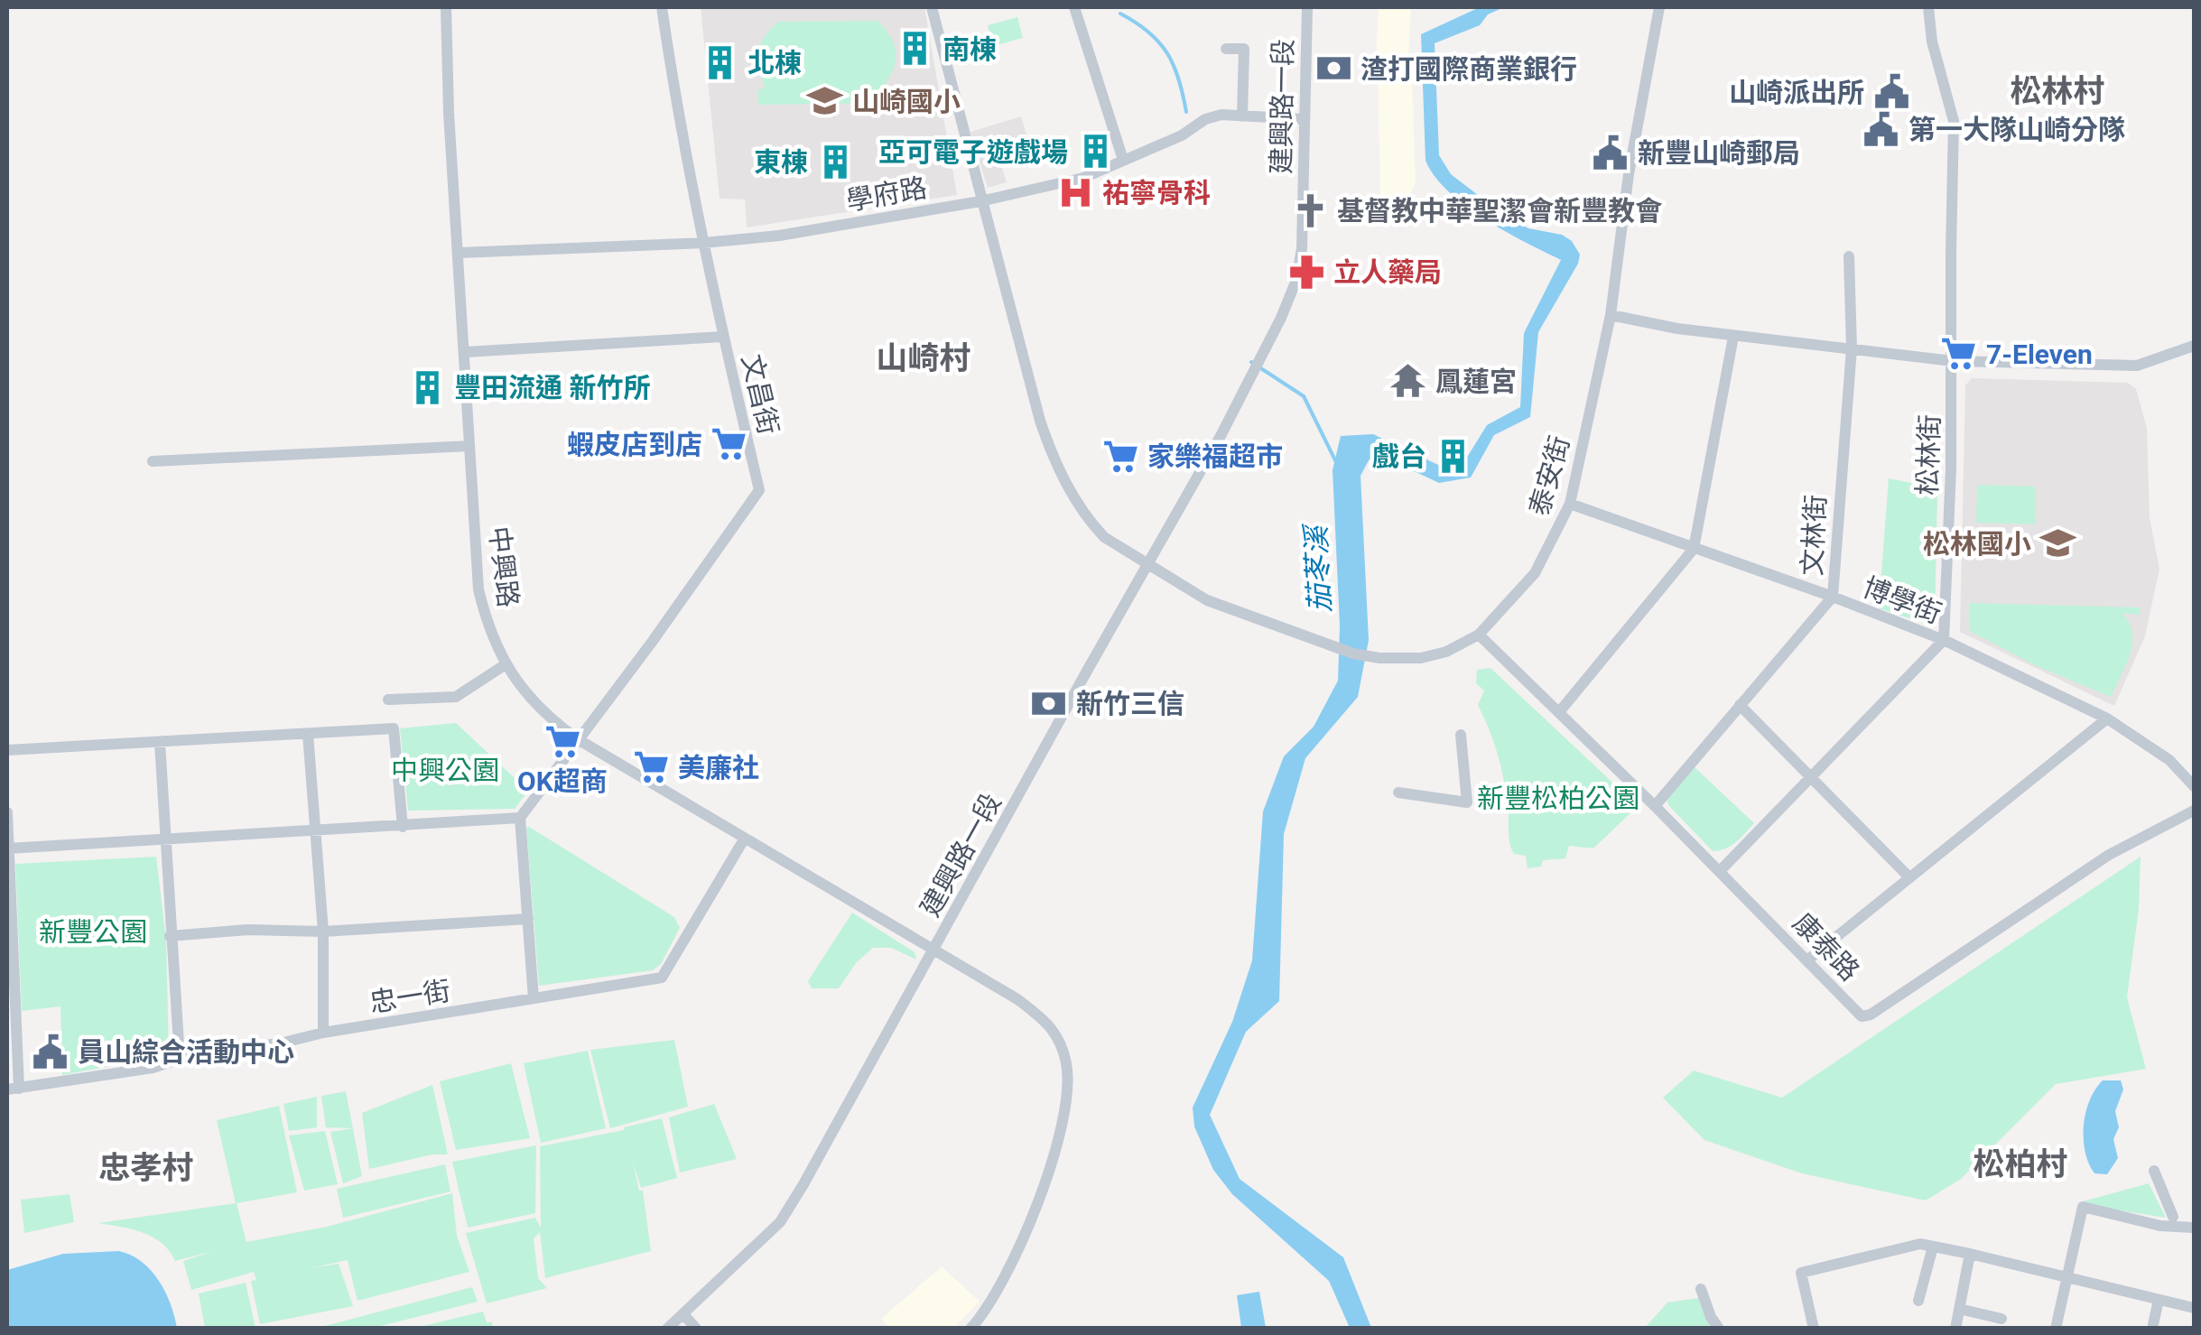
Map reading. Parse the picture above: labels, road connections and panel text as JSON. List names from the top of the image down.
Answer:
{
  "streets": {
    "street": [
      "建興路一段",
      "學府路",
      "文昌街",
      "松林街",
      "泰安街",
      "文林街",
      "中興路",
      "博學街",
      "康泰路",
      "忠一街"
    ]
  },
  "crossings": [
    ["建興路一段", "學府路"],
    ["建興路一段", "泰安街"],
    ["建興路一段", "中興路"],
    ["學府路", "文昌街"],
    ["學府路", "泰安街"],
    ["學府路", "中興路"],
    ["文昌街", "中興路"],
    ["松林街", "博學街"],
    ["泰安街", "博學街"],
    ["泰安街", "康泰路"],
    ["文林街", "博學街"],
    ["文林街", "康泰路"],
    ["中興路", "忠一街"]
  ],
  "districts": [
    "松林村",
    "山崎村",
    "松柏村",
    "忠孝村"
  ],
  "water": ["茄苳溪"],
  "parks": ["中興公園", "新豐松柏公園", "新豐公園"],
  "places": {
    "building": [
      "南棟",
      "北棟",
      "亞可電子遊戲場",
      "東棟",
      "豐田流通 新竹所",
      "戲台"
    ],
    "bank": ["渣打國際商業銀行", "新竹三信"],
    "public building": [
      "山崎派出所",
      "第一大隊山崎分隊",
      "新豐山崎郵局",
      "員山綜合活動中心"
    ],
    "school or university": ["山崎國小", "松林國小"],
    "hospital": ["祐寧骨科"],
    "church": ["基督教中華聖潔會新豐教會"],
    "pharmacy": ["立人藥局"],
    "supermarket": [
      "7-Eleven",
      "蝦皮店到店",
      "家樂福超市",
      "OK超商",
      "美廉社"
    ],
    "temple": ["鳳蓮宮"]
  }
}
